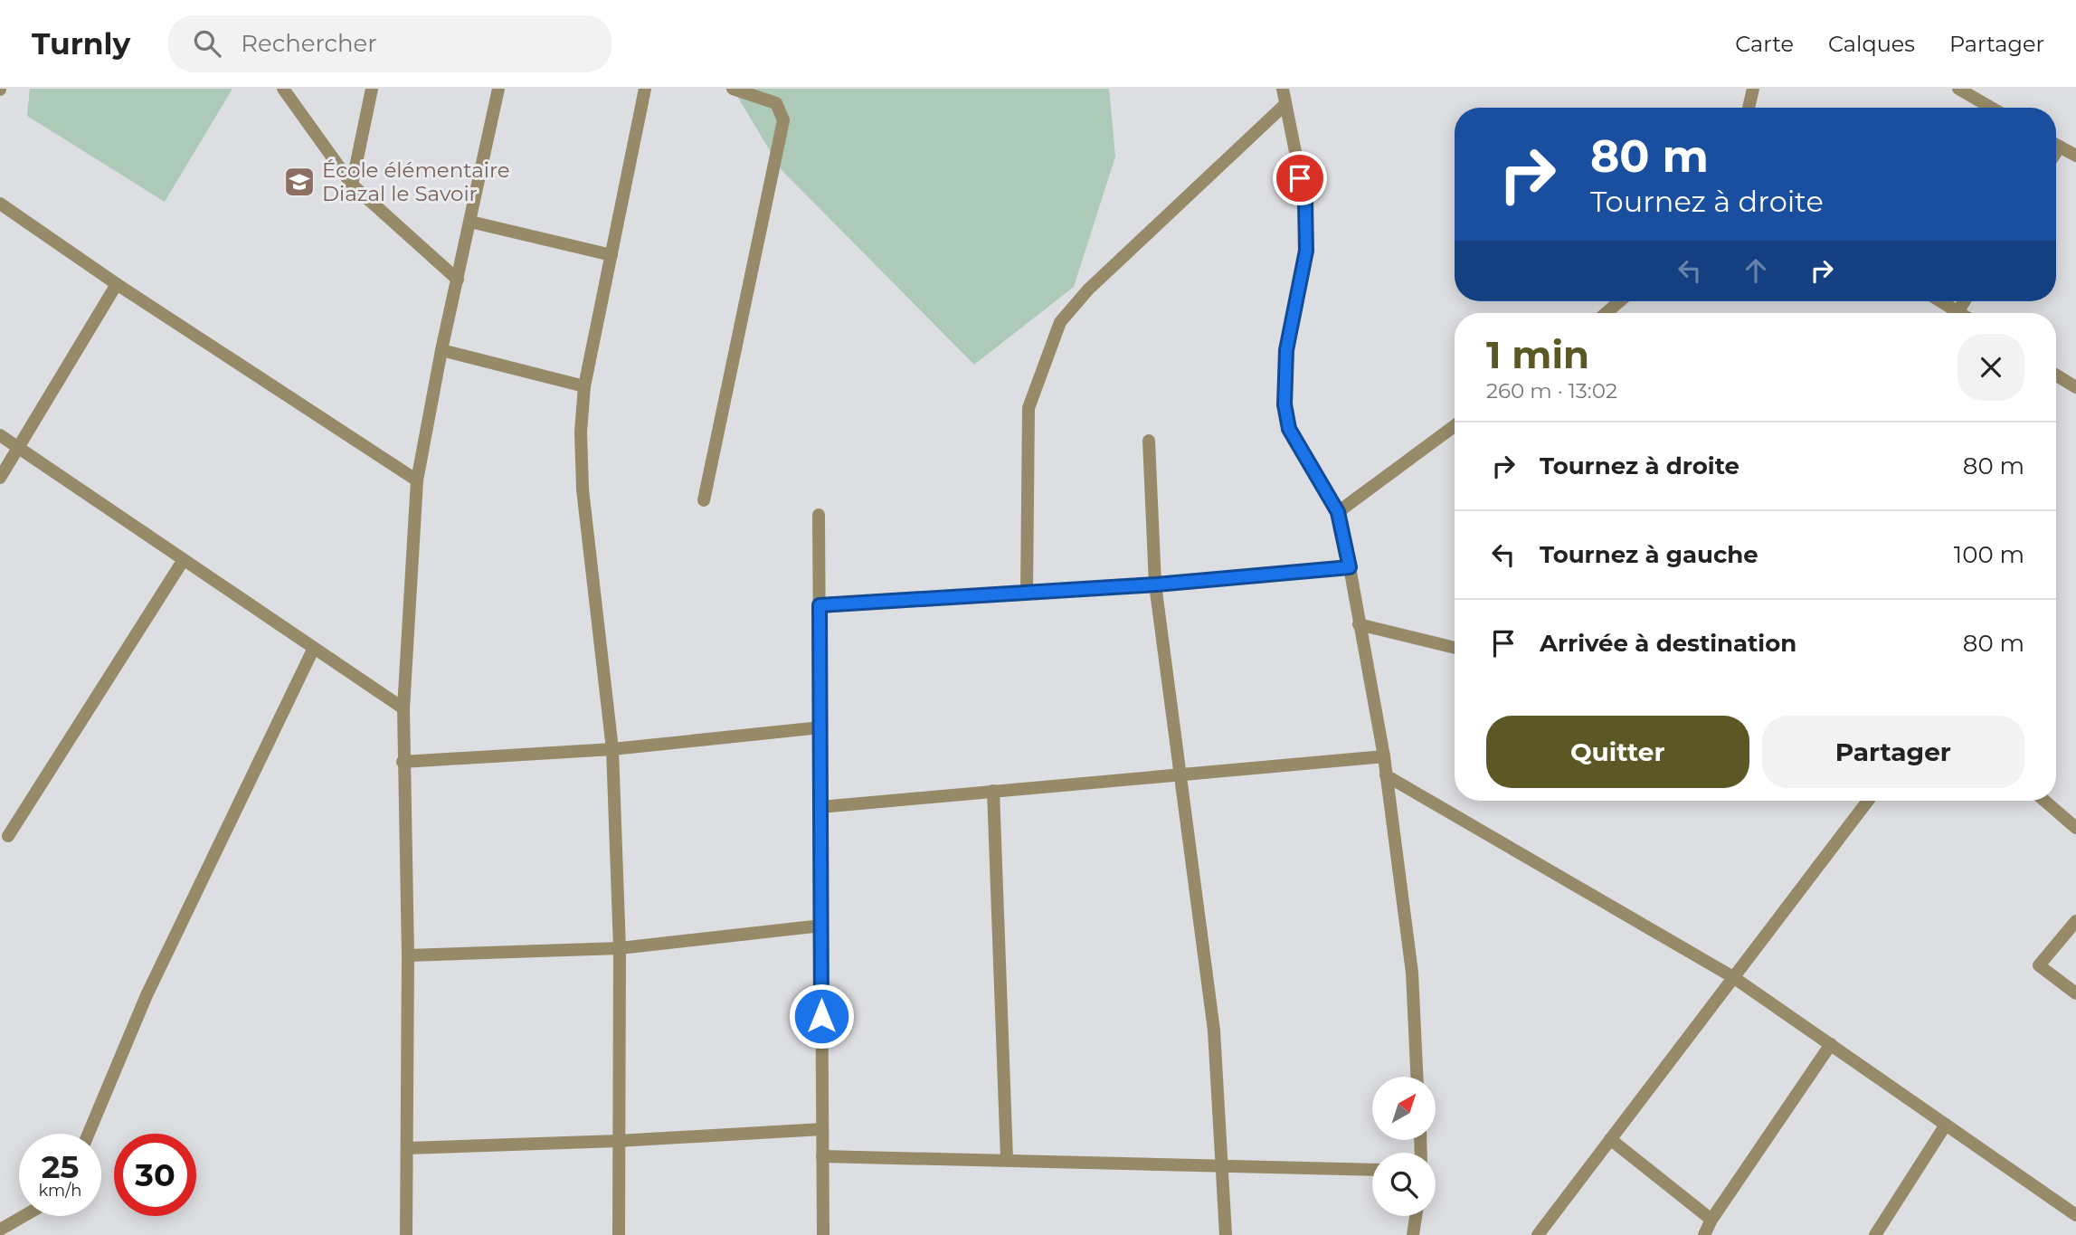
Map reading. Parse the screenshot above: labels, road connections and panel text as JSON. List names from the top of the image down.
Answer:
{
  "places": {
    "school or university": ["École élémentaire Diazal le Savoir"]
  },
  "north": "top right",
  "page": {
    "header": "Turnly",
    "search": "Rechercher",
    "nav": ["Carte", "Calques", "Partager"],
    "turn": ["80 m", "Tournez à droite"],
    "heading": ["1 min", "260 m · 13:02"],
    "list": [
      {
        "name": "Tournez à droite",
        "value": "80 m"
      },
      {
        "name": "Tournez à gauche",
        "value": "100 m"
      },
      {
        "name": "Arrivée à destination",
        "value": "80 m"
      }
    ],
    "buttons": ["Quitter", "Partager"],
    "speed": "25 km/h",
    "limit": "30"
  }
}
